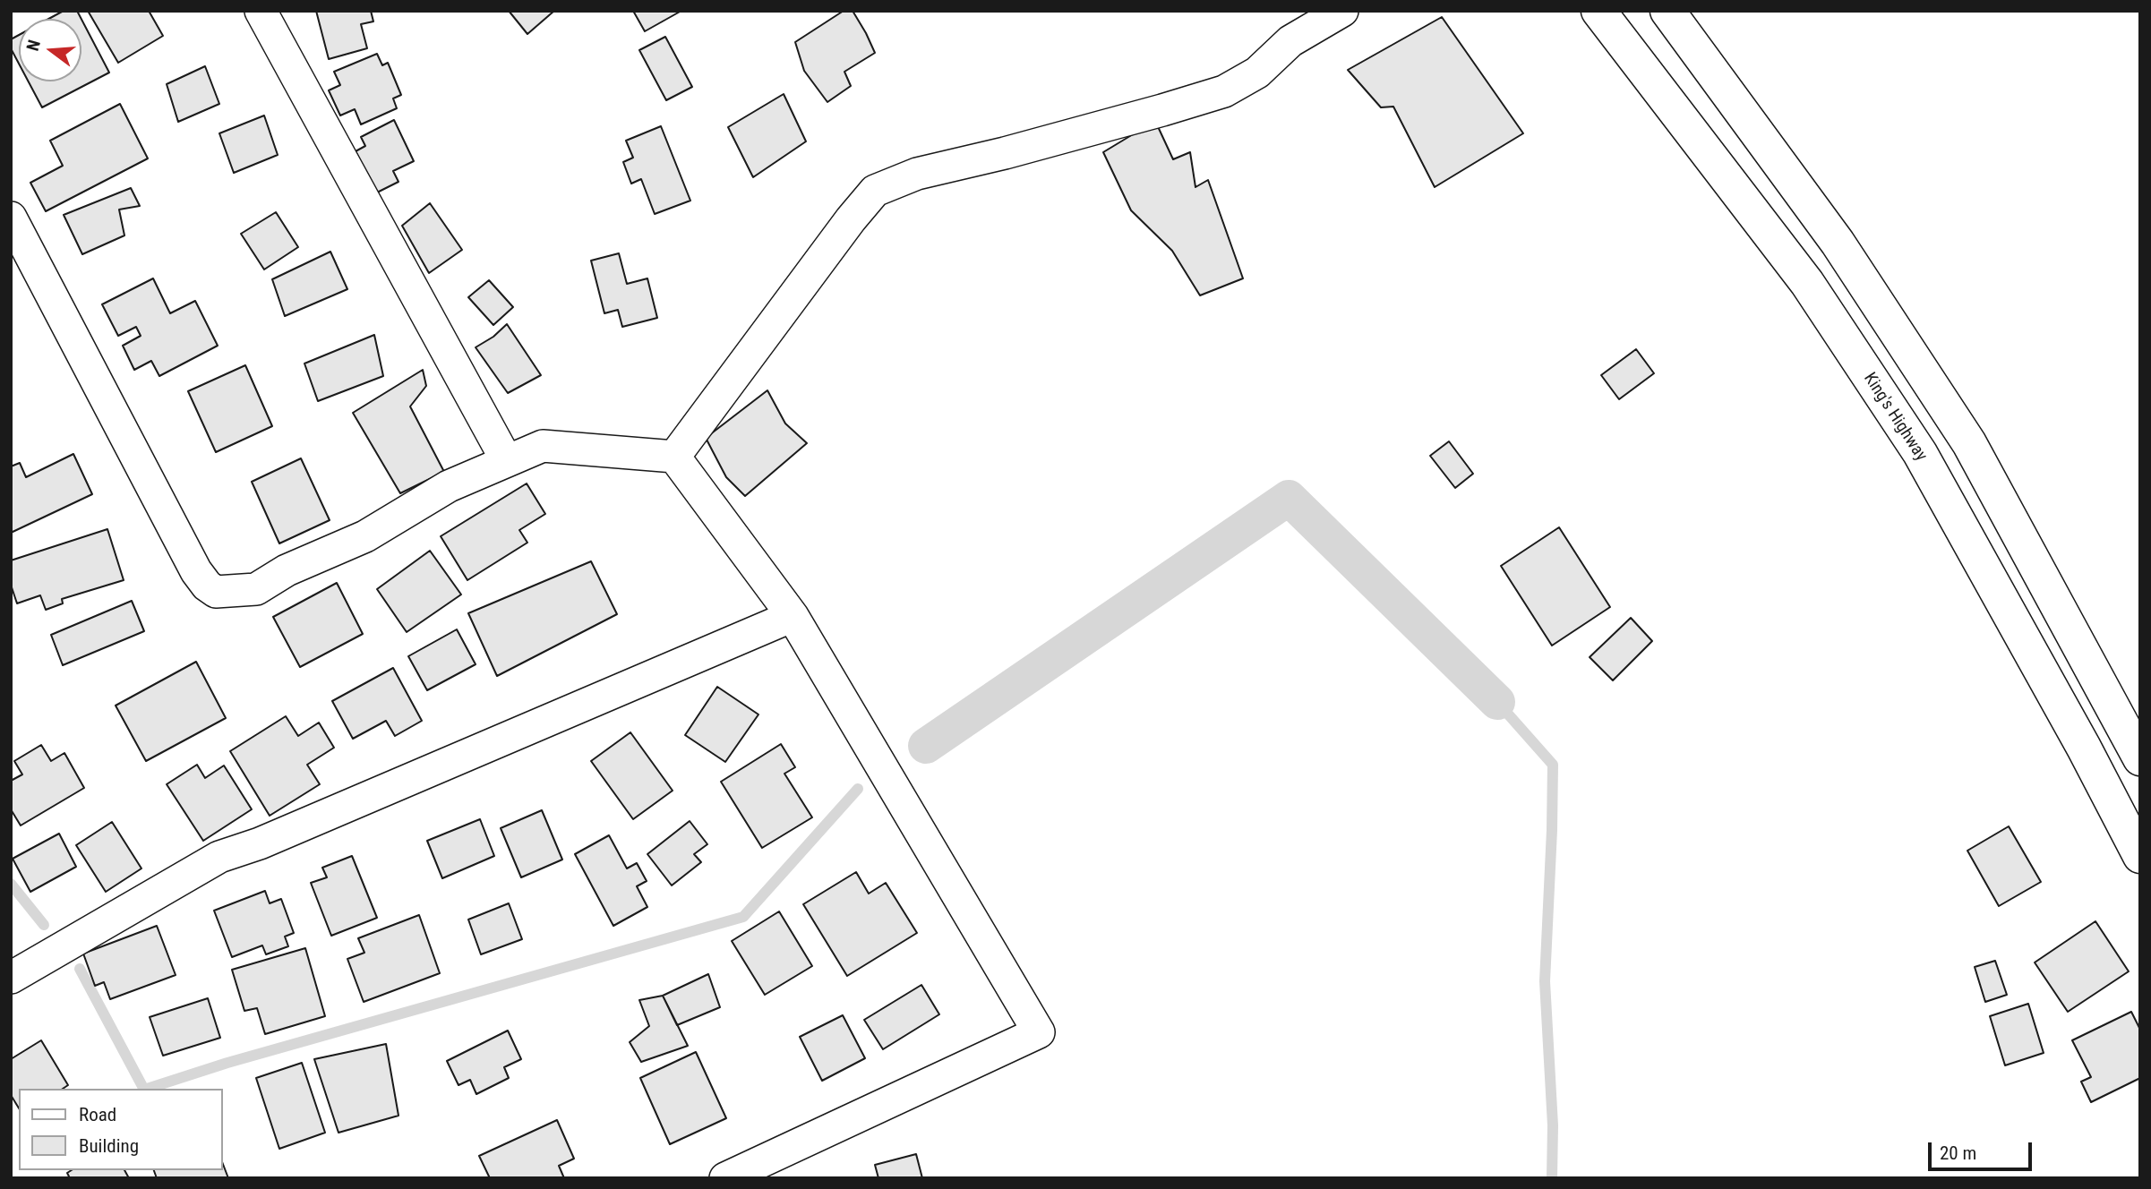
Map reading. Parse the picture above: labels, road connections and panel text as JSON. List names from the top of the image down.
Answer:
{
  "streets": {
    "highway": ["King's Highway"]
  },
  "legend": ["Road", "Building"],
  "scale_bar": "20 m",
  "north": "left"
}
